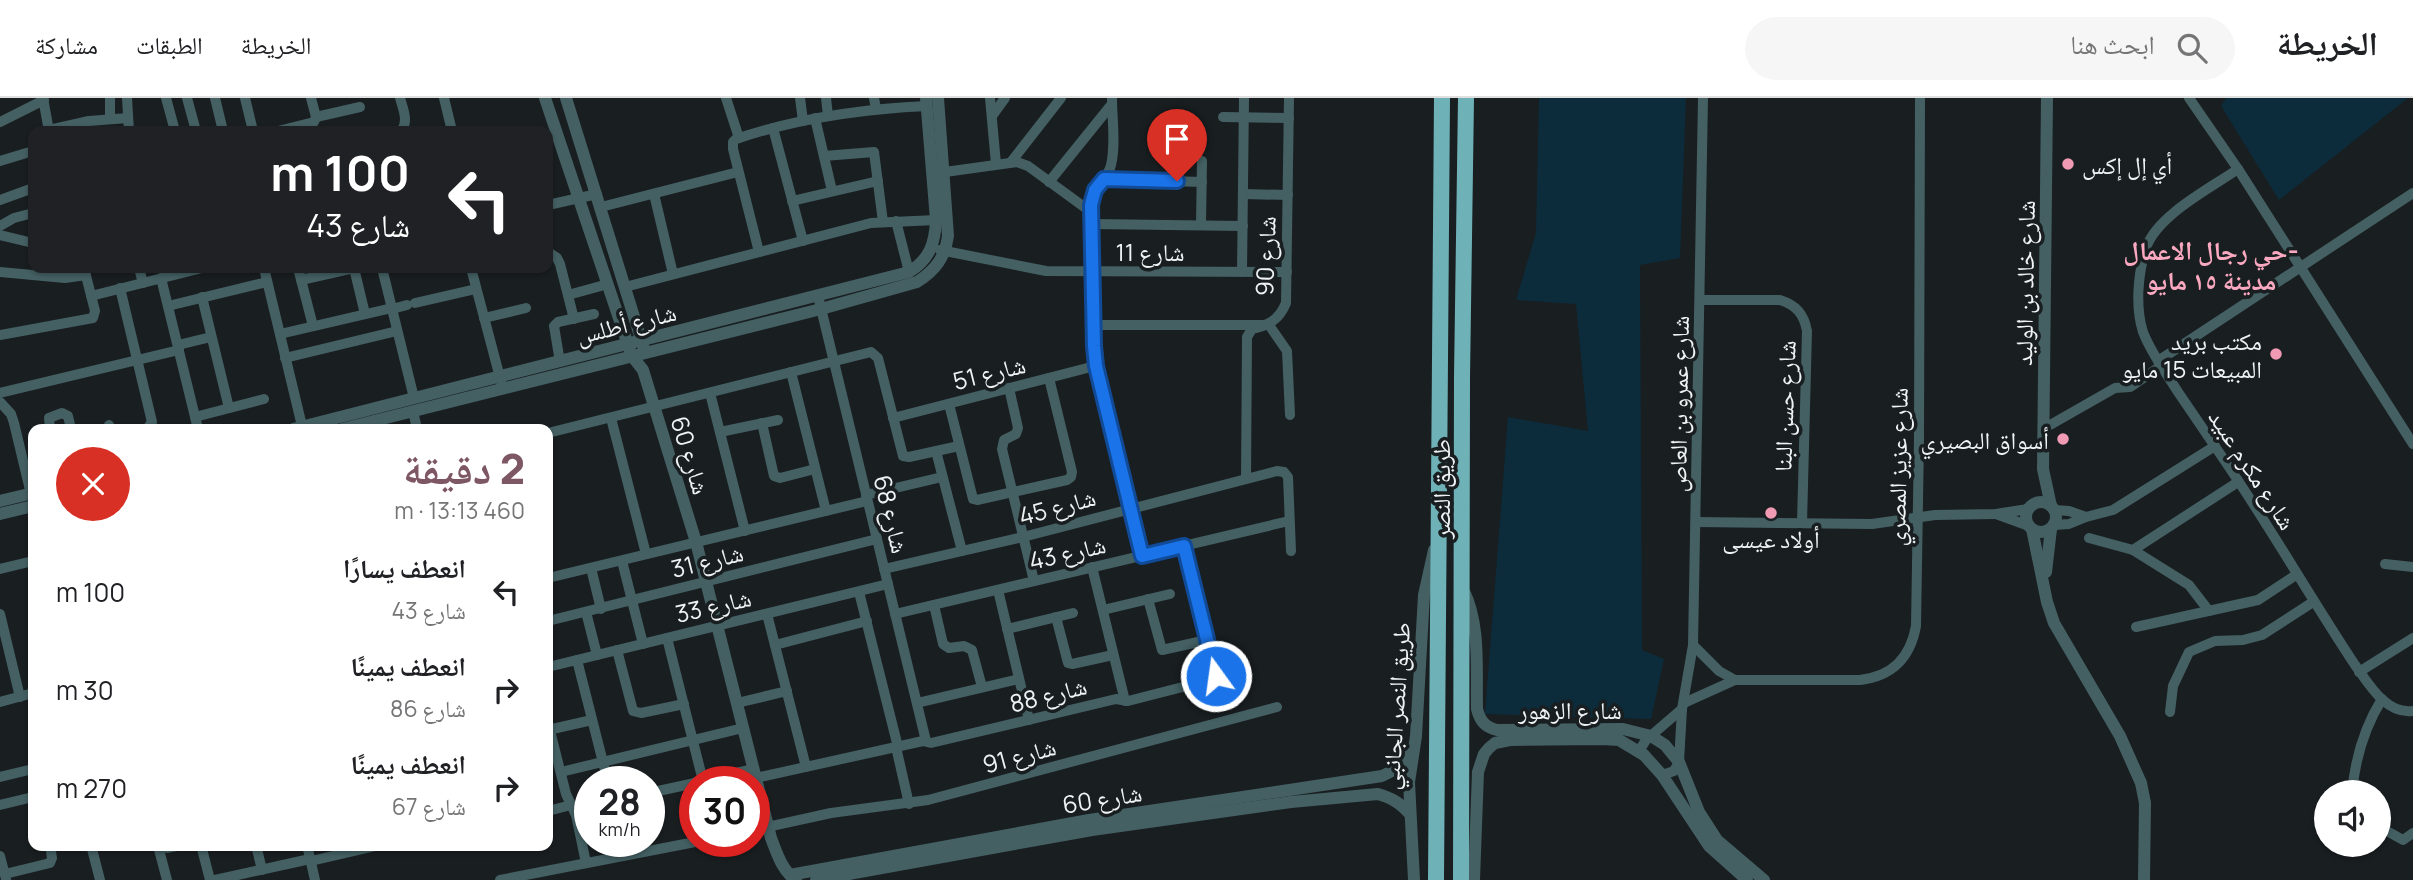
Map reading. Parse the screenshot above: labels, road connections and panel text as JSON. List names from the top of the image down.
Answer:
{
  "streets": {
    "highway": ["طريق النصر"],
    "street": [
      "شارع 11",
      "شارع 90",
      "شارع خالد بن الوليد",
      "شارع أطلس",
      "شارع 51",
      "شارع عمرو بن العاص",
      "شارع حسن البنا",
      "شارع 60",
      "شارع عزيز المصري",
      "شارع مكرم عبيد",
      "شارع 45",
      "شارع 68",
      "شارع 43",
      "شارع 31",
      "شارع 33",
      "شارع 88",
      "طريق النصر الجانبي",
      "شارع الزهور",
      "شارع 91"
    ]
  },
  "crossings": [
    ["شارع 11", "شارع 90"],
    ["شارع 11", "شارع أطلس"],
    ["شارع 90", "شارع 45"],
    ["شارع أطلس", "شارع 60"],
    ["شارع أطلس", "شارع 68"],
    ["شارع عمرو بن العاص", "شارع حسن البنا"],
    ["شارع عمرو بن العاص", "شارع عزيز المصري"],
    ["شارع عمرو بن العاص", "شارع الزهور"],
    ["شارع 60", "شارع 31"],
    ["شارع 60", "شارع 33"],
    ["شارع 60", "طريق النصر الجانبي"],
    ["طريق النصر", "طريق النصر الجانبي"],
    ["طريق النصر", "شارع الزهور"],
    ["شارع 45", "شارع 68"],
    ["شارع 45", "شارع 43"],
    ["شارع 68", "شارع 43"],
    ["شارع 68", "شارع 31"],
    ["شارع 68", "شارع 33"],
    ["شارع 68", "شارع 88"],
    ["شارع 43", "شارع 88"]
  ],
  "districts": ["حي رجال الاعمال- مدينة ١٥ مايو"],
  "places": [
    "أي إل إكس",
    "مكتب بريد المبيعات 15 مايو",
    "أسواق البصيري",
    "أولاد عيسى"
  ],
  "page": {
    "header": "الخريطة",
    "search": "ابحث هنا",
    "nav": ["الخريطة", "الطبقات", "مشاركة"],
    "turn": ["100 m", "شارع 43"],
    "heading": ["2 دقيقة", "460 m · 13:13"],
    "list": [
      {
        "name": "انعطف يسارًا",
        "note": "شارع 43",
        "value": "100 m"
      },
      {
        "name": "انعطف يمينًا",
        "note": "شارع 86",
        "value": "30 m"
      },
      {
        "name": "انعطف يمينًا",
        "note": "شارع 67",
        "value": "270 m"
      }
    ],
    "speed": "28 km/h",
    "limit": "30"
  }
}
